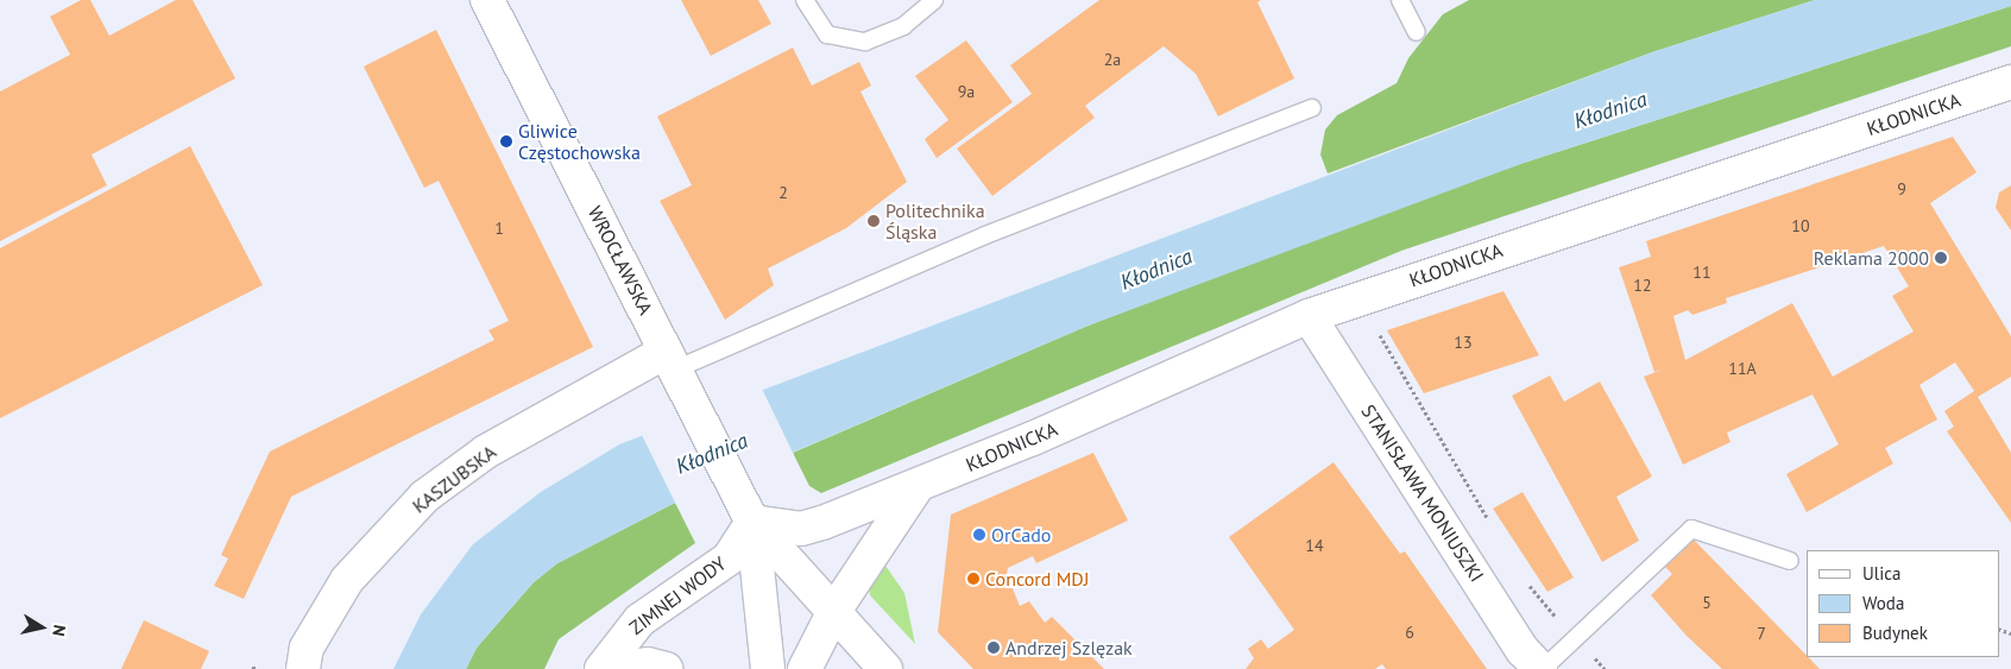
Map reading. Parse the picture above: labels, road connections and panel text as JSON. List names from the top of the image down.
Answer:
{
  "streets": {
    "street": [
      "KŁODNICKA",
      "WROCŁAWSKA",
      "KASZUBSKA",
      "STANISŁAWA MONIUSZKI",
      "ZIMNEJ WODY"
    ]
  },
  "crossings": [
    ["KŁODNICKA", "WROCŁAWSKA"],
    ["KŁODNICKA", "STANISŁAWA MONIUSZKI"],
    ["KŁODNICKA", "ZIMNEJ WODY"],
    ["WROCŁAWSKA", "KASZUBSKA"],
    ["WROCŁAWSKA", "ZIMNEJ WODY"]
  ],
  "water": ["Kłodnica"],
  "places": [
    "Gliwice Częstochowska",
    "Politechnika Śląska",
    "Reklama 2000",
    "OrCado",
    "Concord MDJ",
    "Andrzej Szlęzak"
  ],
  "house_numbers": [
    "2a",
    "9a",
    "9",
    "2",
    "10",
    "1",
    "11",
    "12",
    "13",
    "11A",
    "14",
    "5",
    "6",
    "7"
  ],
  "legend": ["Ulica", "Woda", "Budynek"],
  "north": "right"
}
